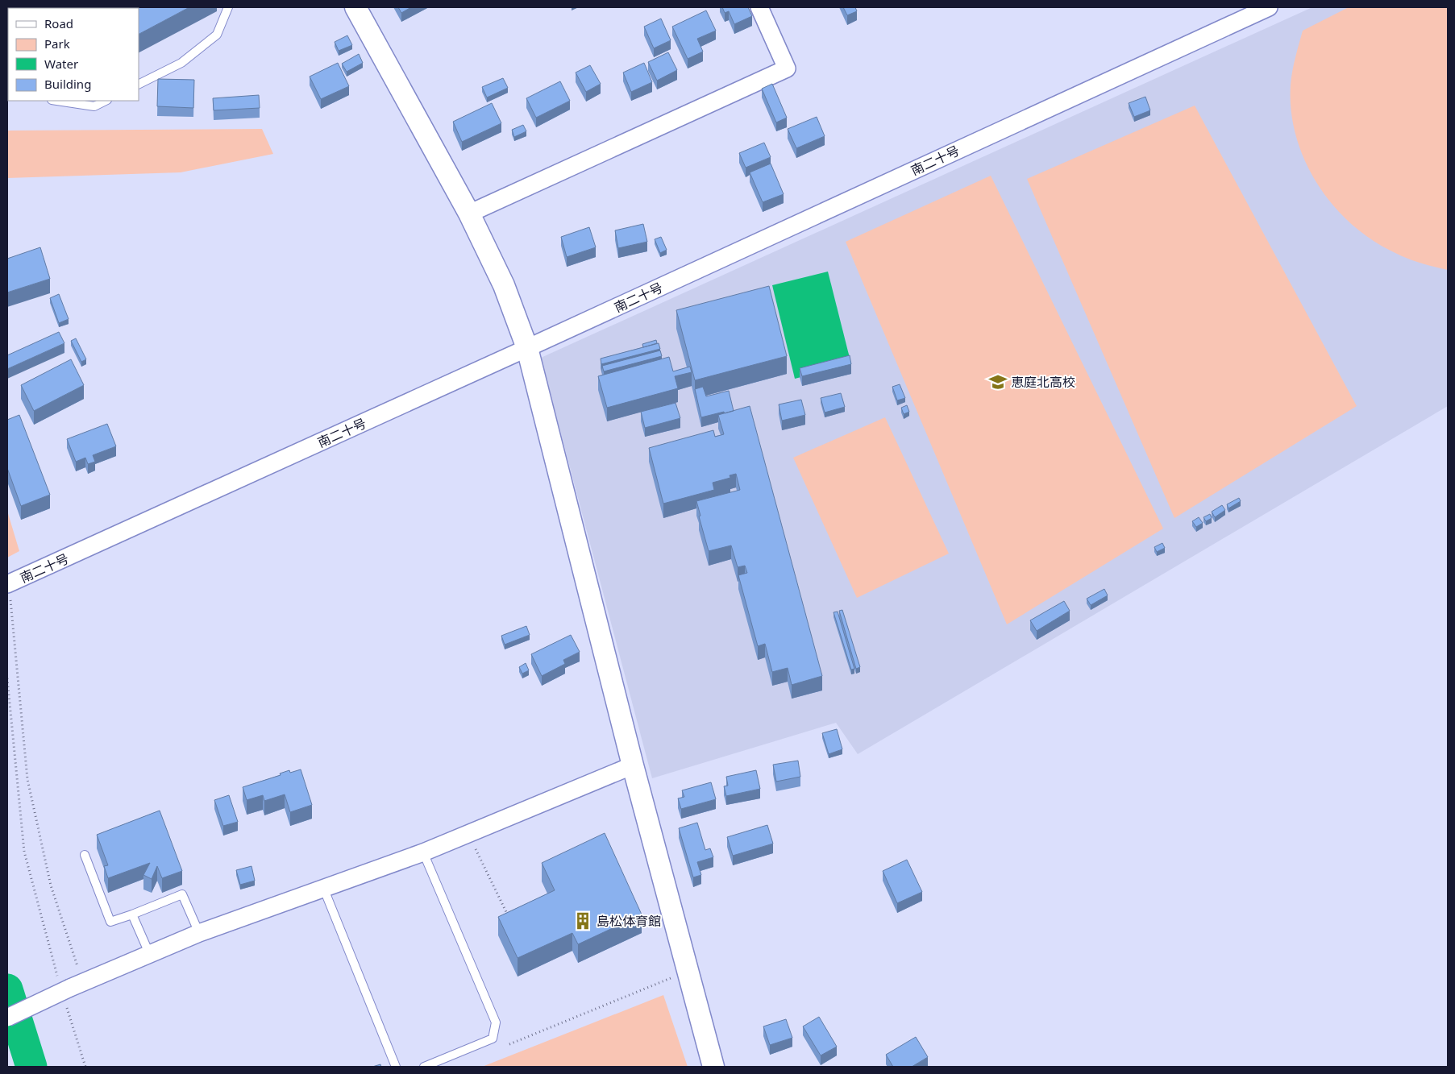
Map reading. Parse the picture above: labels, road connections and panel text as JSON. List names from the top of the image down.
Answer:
{
  "streets": {
    "street": ["南二十号"]
  },
  "places": {
    "school or university": ["恵庭北高校"],
    "building": ["島松体育館"]
  },
  "legend": [
    "Road",
    "Park",
    "Water",
    "Building"
  ]
}
